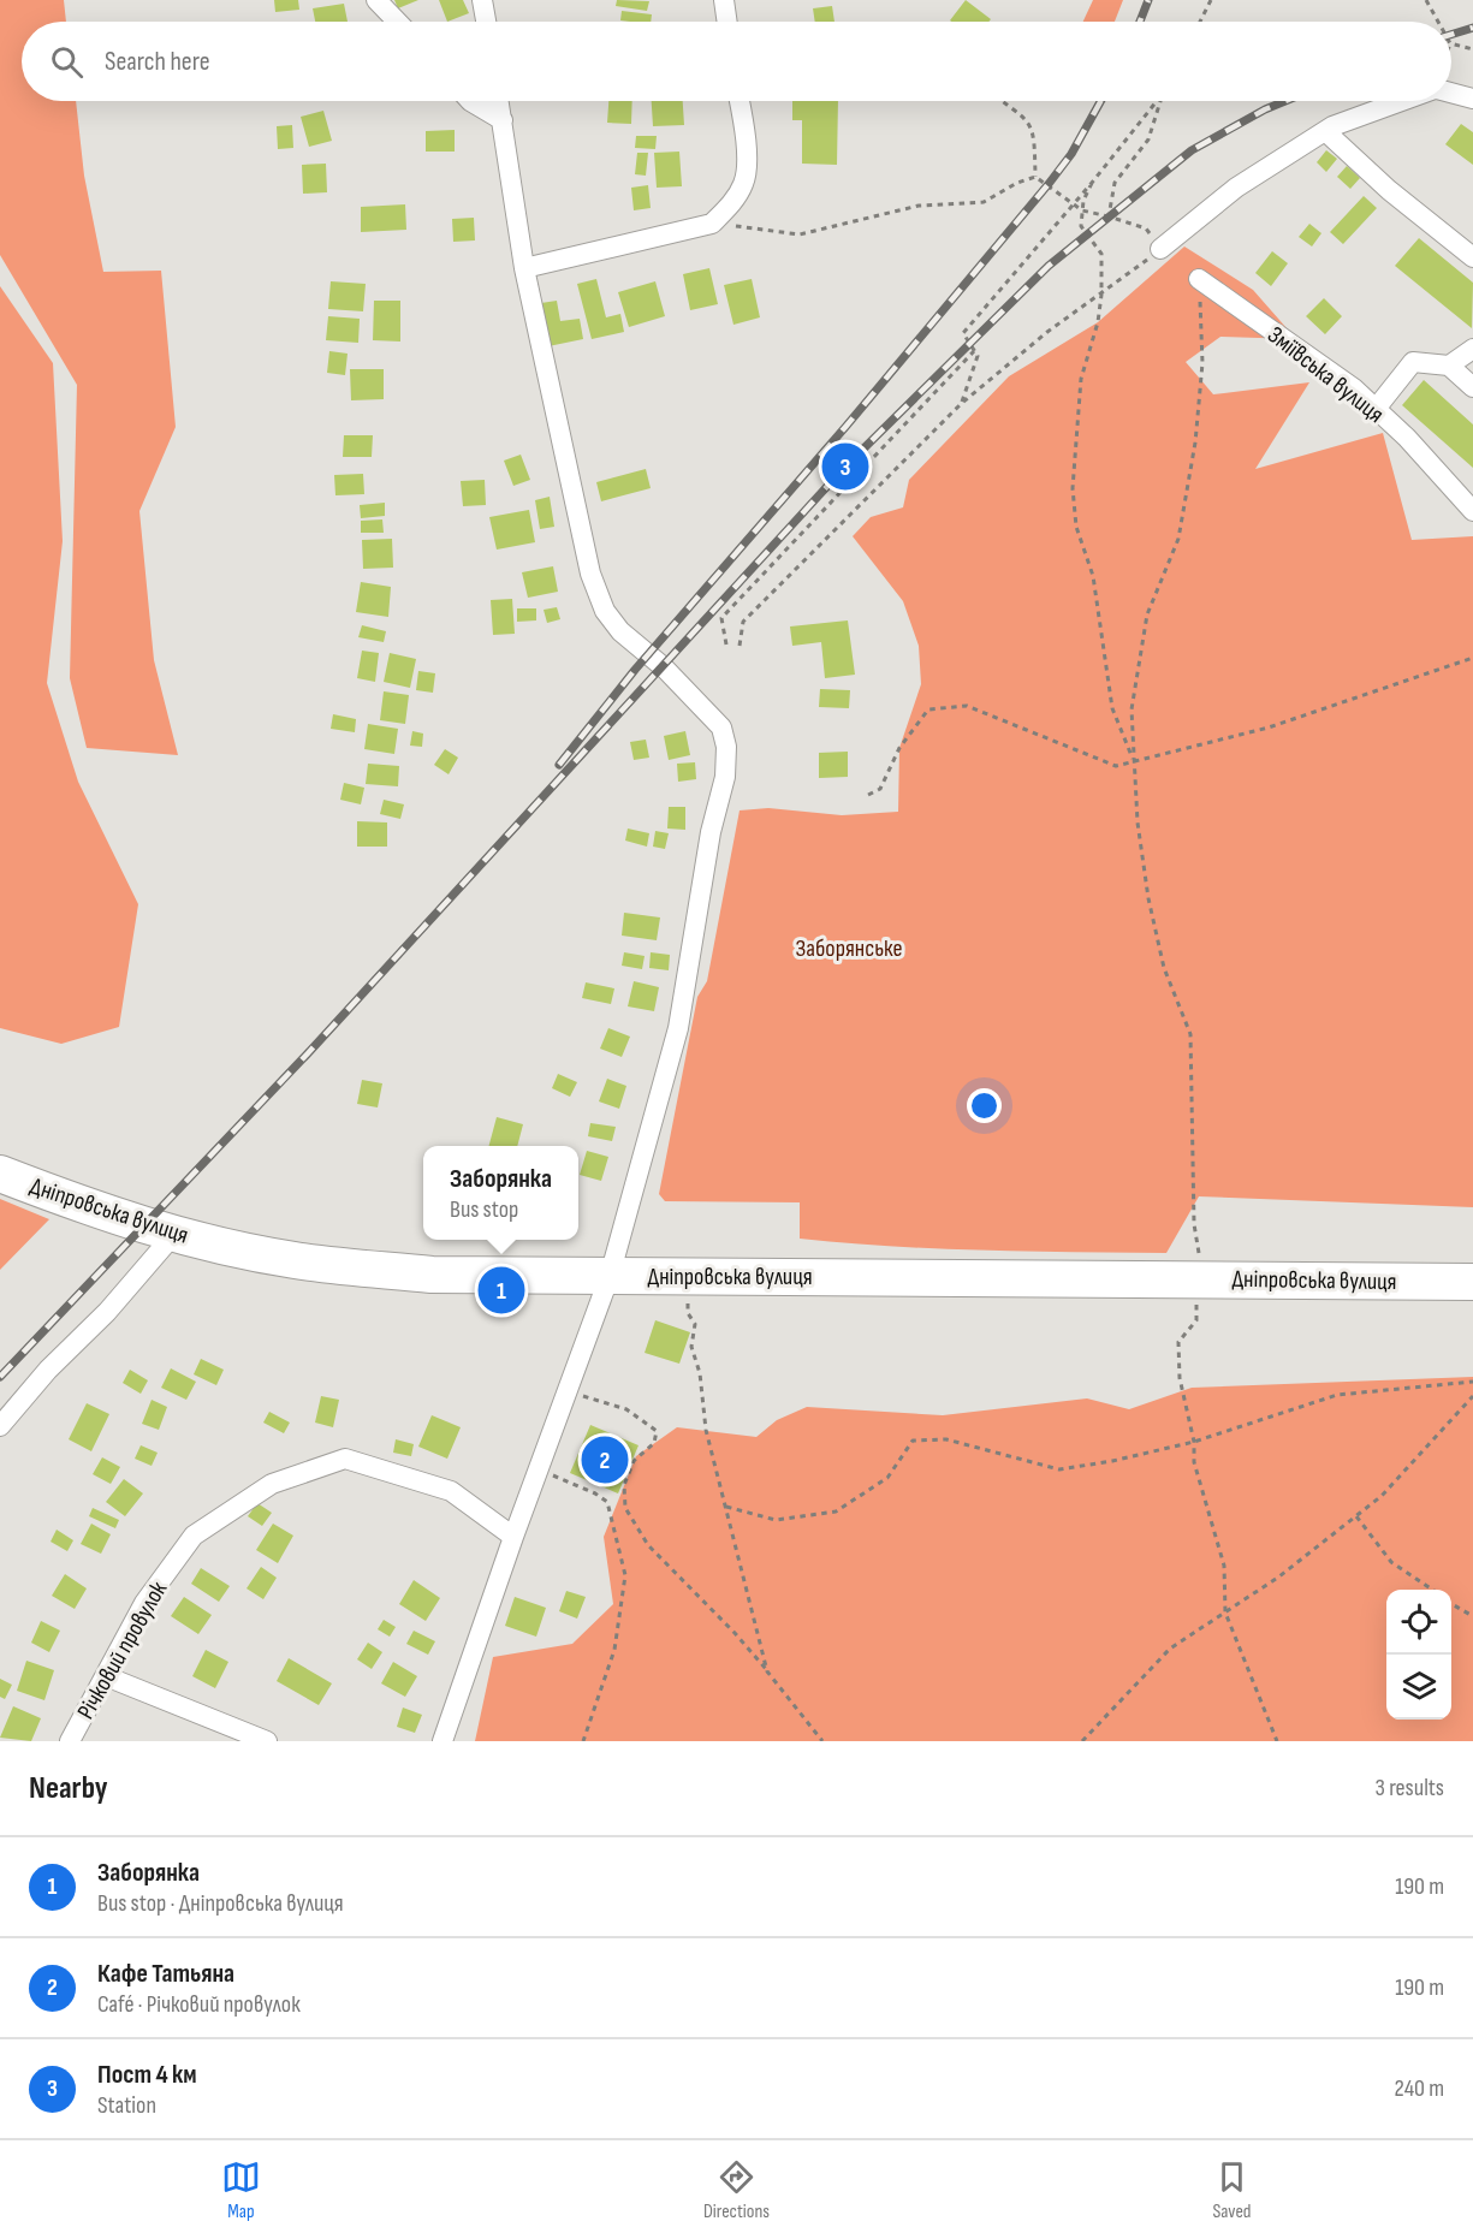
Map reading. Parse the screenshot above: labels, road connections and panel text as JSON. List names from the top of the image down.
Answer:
{
  "streets": {
    "highway": ["Дніпровська вулиця"],
    "street": ["Зміївська вулиця", "Річковий провулок"]
  },
  "parks": ["Заборянське"],
  "page": {
    "search": "Search here",
    "pins": ["3", "1", "2"],
    "popup": ["Заборянка", "Bus stop"],
    "heading": ["Nearby", "3 results"],
    "list": [
      {
        "mark": "1",
        "name": "Заборянка",
        "note": "Bus stop · Дніпровська вулиця",
        "value": "190 m"
      },
      {
        "mark": "2",
        "name": "Кафе Татьяна",
        "note": "Café · Річковий провулок",
        "value": "190 m"
      },
      {
        "mark": "3",
        "name": "Пост 4 км",
        "note": "Station",
        "value": "240 m"
      }
    ],
    "nav": ["Map", "Directions", "Saved"]
  }
}
